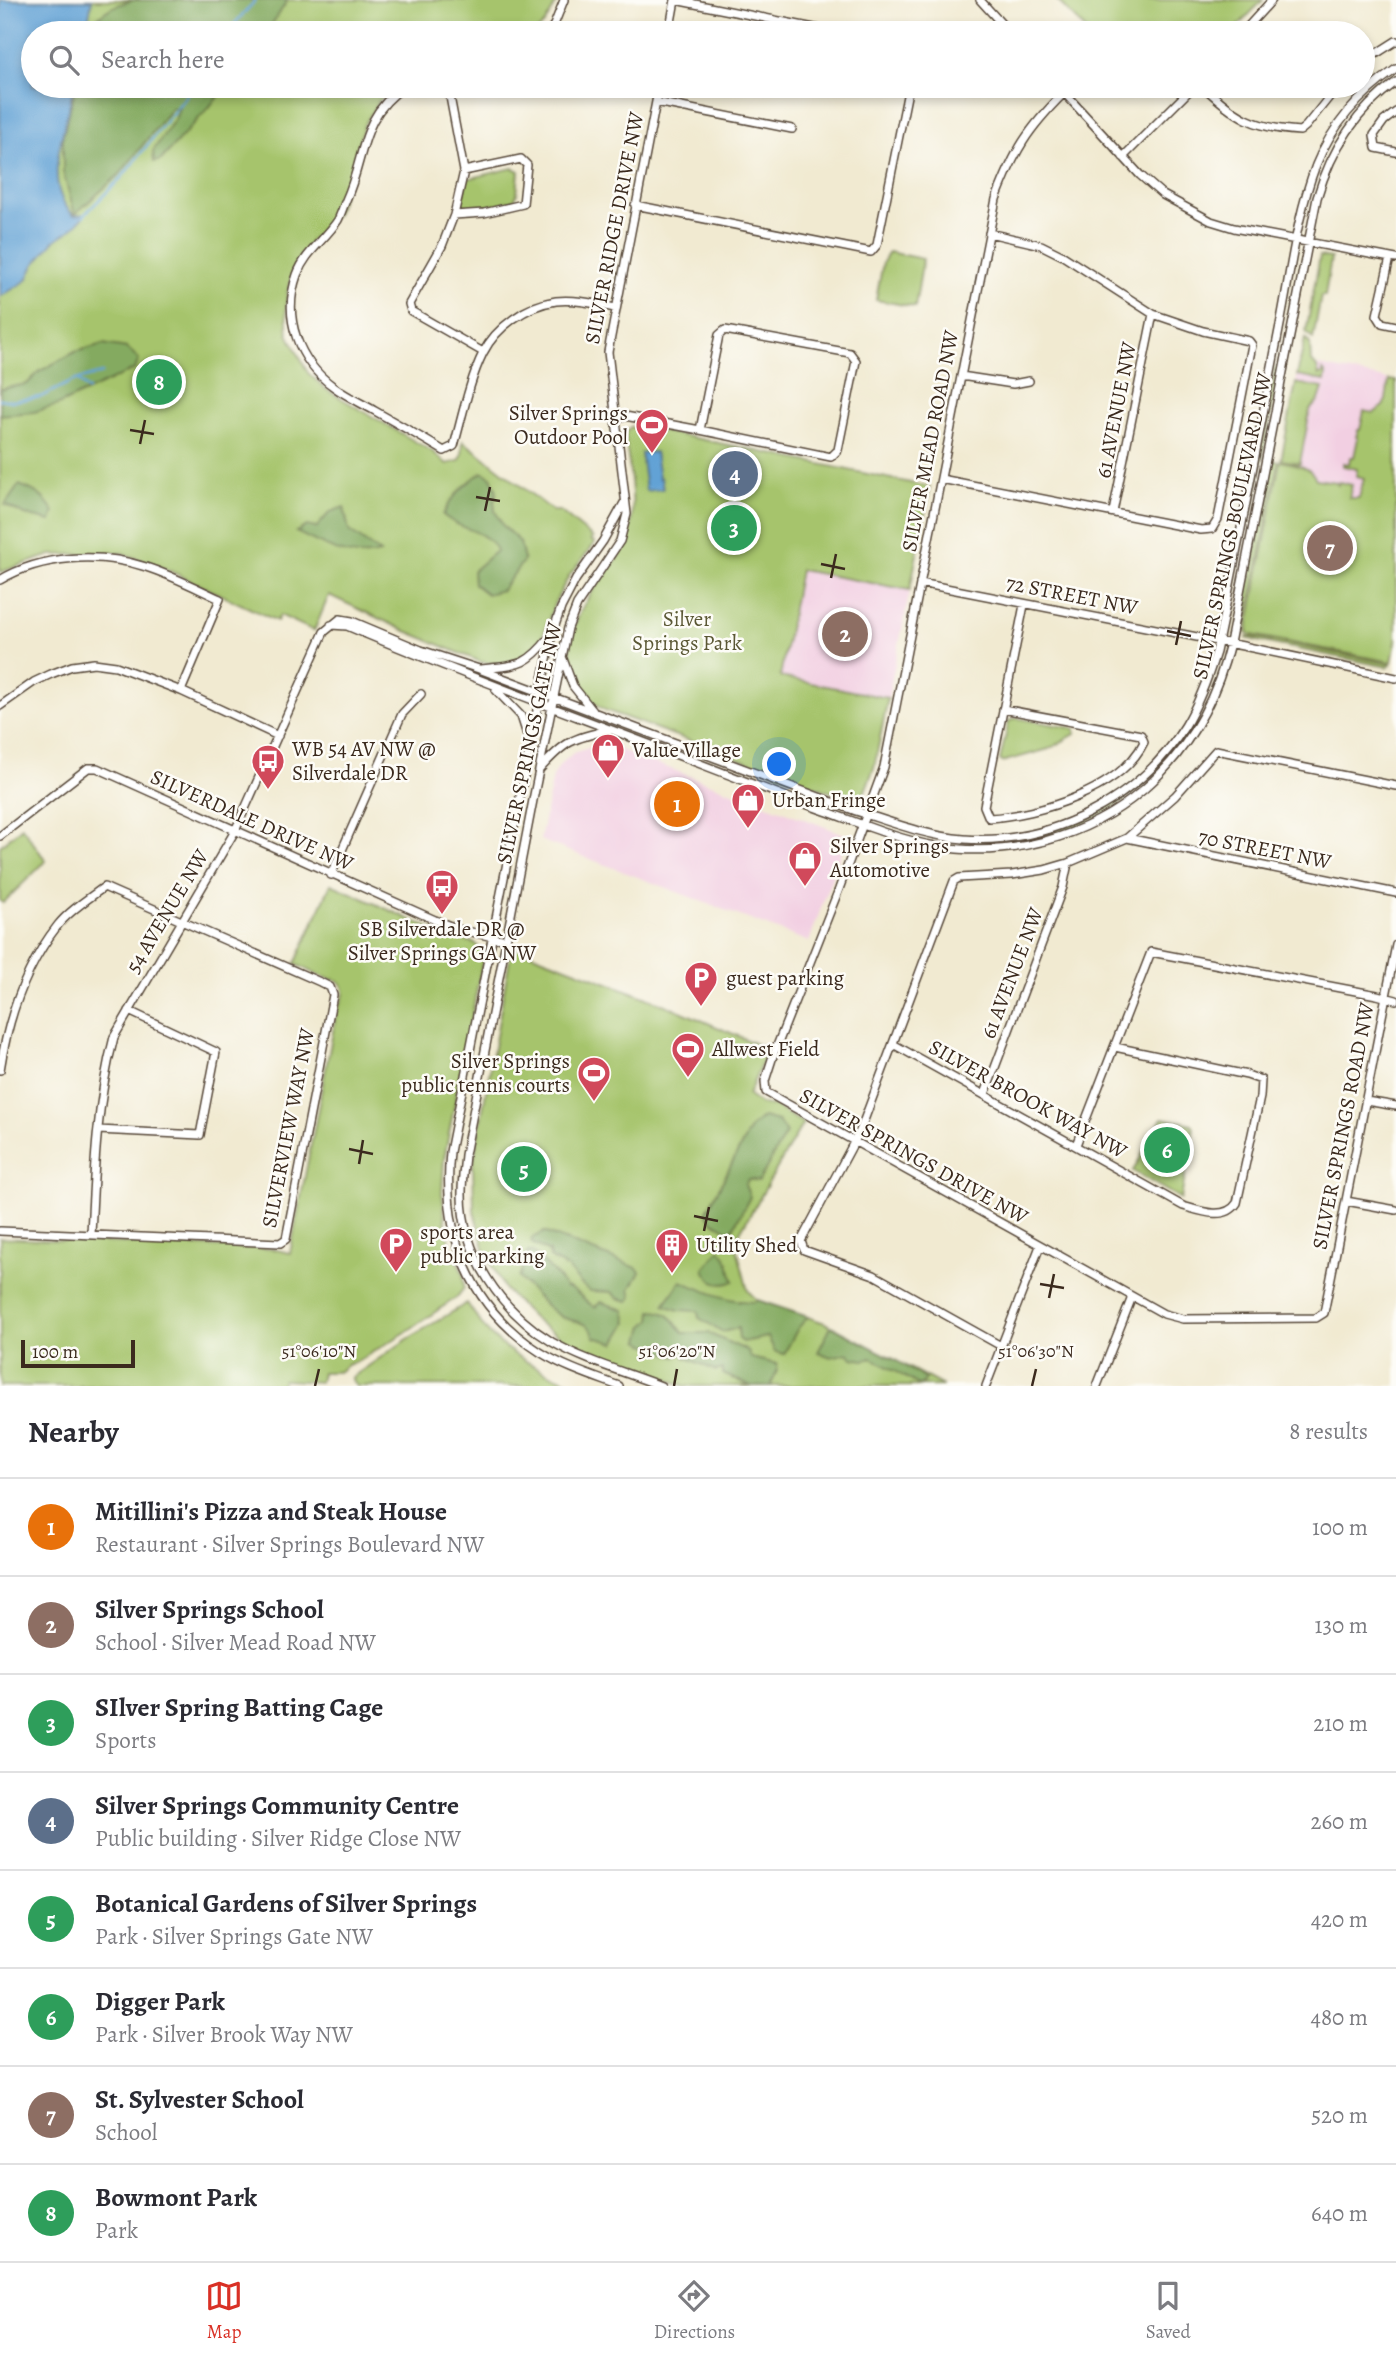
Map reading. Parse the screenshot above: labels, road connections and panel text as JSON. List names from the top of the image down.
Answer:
{
  "streets": {
    "street": [
      "SILVER RIDGE DRIVE NW",
      "61 AVENUE NW",
      "SILVER MEAD ROAD NW",
      "SILVER SPRINGS BOULEVARD NW",
      "72 STREET NW",
      "SILVER SPRINGS GATE NW",
      "SILVERDALE DRIVE NW",
      "70 STREET NW",
      "54 AVENUE NW",
      "SILVER BROOK WAY NW",
      "SILVER SPRINGS ROAD NW",
      "SILVERVIEW WAY NW",
      "SILVER SPRINGS DRIVE NW"
    ]
  },
  "crossings": [
    ["SILVER RIDGE DRIVE NW", "SILVER SPRINGS GATE NW"],
    ["61 AVENUE NW", "SILVER BROOK WAY NW"],
    ["SILVER MEAD ROAD NW", "SILVER SPRINGS BOULEVARD NW"],
    ["SILVER MEAD ROAD NW", "72 STREET NW"],
    ["SILVER MEAD ROAD NW", "SILVER SPRINGS DRIVE NW"],
    ["SILVER SPRINGS BOULEVARD NW", "72 STREET NW"],
    ["SILVER SPRINGS BOULEVARD NW", "SILVER SPRINGS GATE NW"],
    ["SILVER SPRINGS BOULEVARD NW", "54 AVENUE NW"],
    ["SILVER SPRINGS BOULEVARD NW", "SILVER SPRINGS DRIVE NW"],
    ["SILVER SPRINGS GATE NW", "SILVERDALE DRIVE NW"],
    ["SILVERDALE DRIVE NW", "54 AVENUE NW"],
    ["54 AVENUE NW", "SILVERVIEW WAY NW"],
    ["SILVER SPRINGS ROAD NW", "SILVER SPRINGS DRIVE NW"]
  ],
  "parks": ["Silver Springs Park"],
  "places": {
    "sports": ["Silver Springs Outdoor Pool", "Allwest Field", "Silver Springs public tennis courts"],
    "shop": ["Value Village", "Urban Fringe", "Silver Springs Automotive"],
    "bus stop": ["WB 54 AV NW @ Silverdale DR", "SB Silverdale DR @ Silver Springs GA NW"],
    "parking": ["guest parking", "sports area public parking"],
    "building": ["Utility Shed"]
  },
  "scale_bar": "100 m",
  "page": {
    "search": "Search here",
    "pins": [
      "8",
      "4",
      "3",
      "7",
      "2",
      "1",
      "6",
      "5"
    ],
    "scale": "100 m",
    "heading": ["Nearby", "8 results"],
    "list": [
      {
        "mark": "1",
        "name": "Mitillini's Pizza and Steak House",
        "note": "Restaurant · Silver Springs Boulevard NW",
        "value": "100 m"
      },
      {
        "mark": "2",
        "name": "Silver Springs School",
        "note": "School · Silver Mead Road NW",
        "value": "130 m"
      },
      {
        "mark": "3",
        "name": "SIlver Spring Batting Cage",
        "note": "Sports",
        "value": "210 m"
      },
      {
        "mark": "4",
        "name": "Silver Springs Community Centre",
        "note": "Public building · Silver Ridge Close NW",
        "value": "260 m"
      },
      {
        "mark": "5",
        "name": "Botanical Gardens of Silver Springs",
        "note": "Park · Silver Springs Gate NW",
        "value": "420 m"
      },
      {
        "mark": "6",
        "name": "Digger Park",
        "note": "Park · Silver Brook Way NW",
        "value": "480 m"
      },
      {
        "mark": "7",
        "name": "St. Sylvester School",
        "note": "School",
        "value": "520 m"
      },
      {
        "mark": "8",
        "name": "Bowmont Park",
        "note": "Park",
        "value": "640 m"
      }
    ],
    "nav": ["Map", "Directions", "Saved"]
  },
  "coordinates": ["51°06'10\"N", "51°06'20\"N", "51°06'30\"N"]
}
